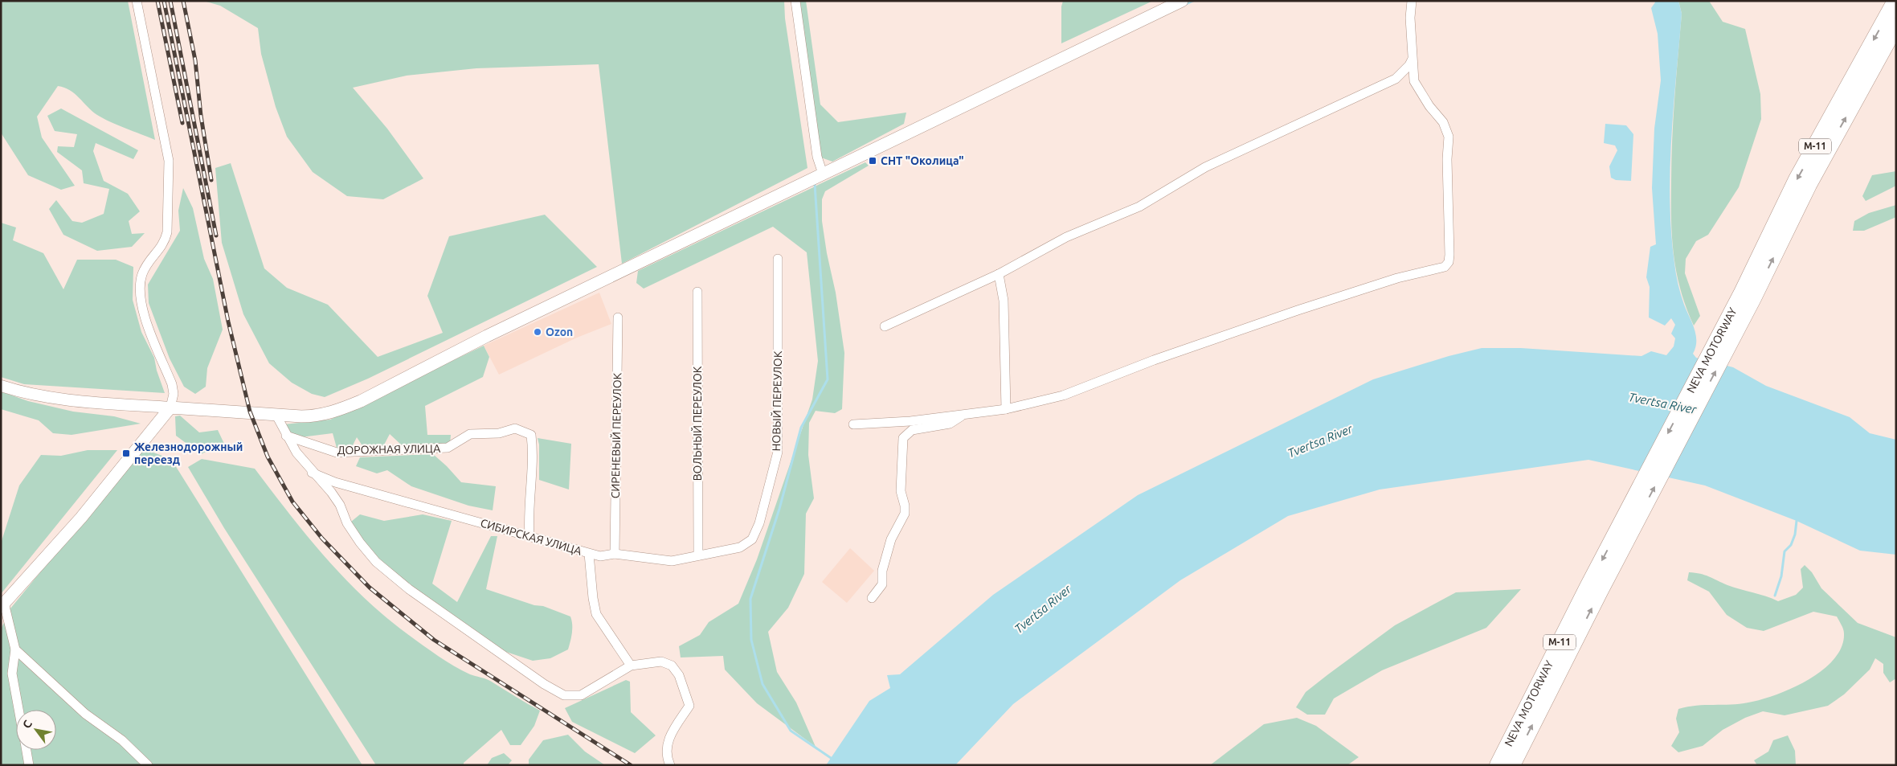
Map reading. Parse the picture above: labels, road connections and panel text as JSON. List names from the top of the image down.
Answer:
{
  "streets": {
    "highway": ["М-11", "NEVA MOTORWAY"],
    "street": [
      "НОВЫЙ ПЕРЕУЛОК",
      "ВОЛЬНЫЙ ПЕРЕУЛОК",
      "СИРЕНЕВЫЙ ПЕРЕУЛОК",
      "ДОРОЖНАЯ УЛИЦА",
      "СИБИРСКАЯ УЛИЦА"
    ]
  },
  "crossings": [
    ["НОВЫЙ ПЕРЕУЛОК", "СИБИРСКАЯ УЛИЦА"],
    ["ВОЛЬНЫЙ ПЕРЕУЛОК", "СИБИРСКАЯ УЛИЦА"],
    ["СИРЕНЕВЫЙ ПЕРЕУЛОК", "СИБИРСКАЯ УЛИЦА"],
    ["ДОРОЖНАЯ УЛИЦА", "СИБИРСКАЯ УЛИЦА"]
  ],
  "water": ["Tvertsa River"],
  "places": {
    "transit": ["СНТ \"Околица\"", "Железнодорожный переезд"],
    "other": ["Ozon"]
  },
  "north": "top left"
}
